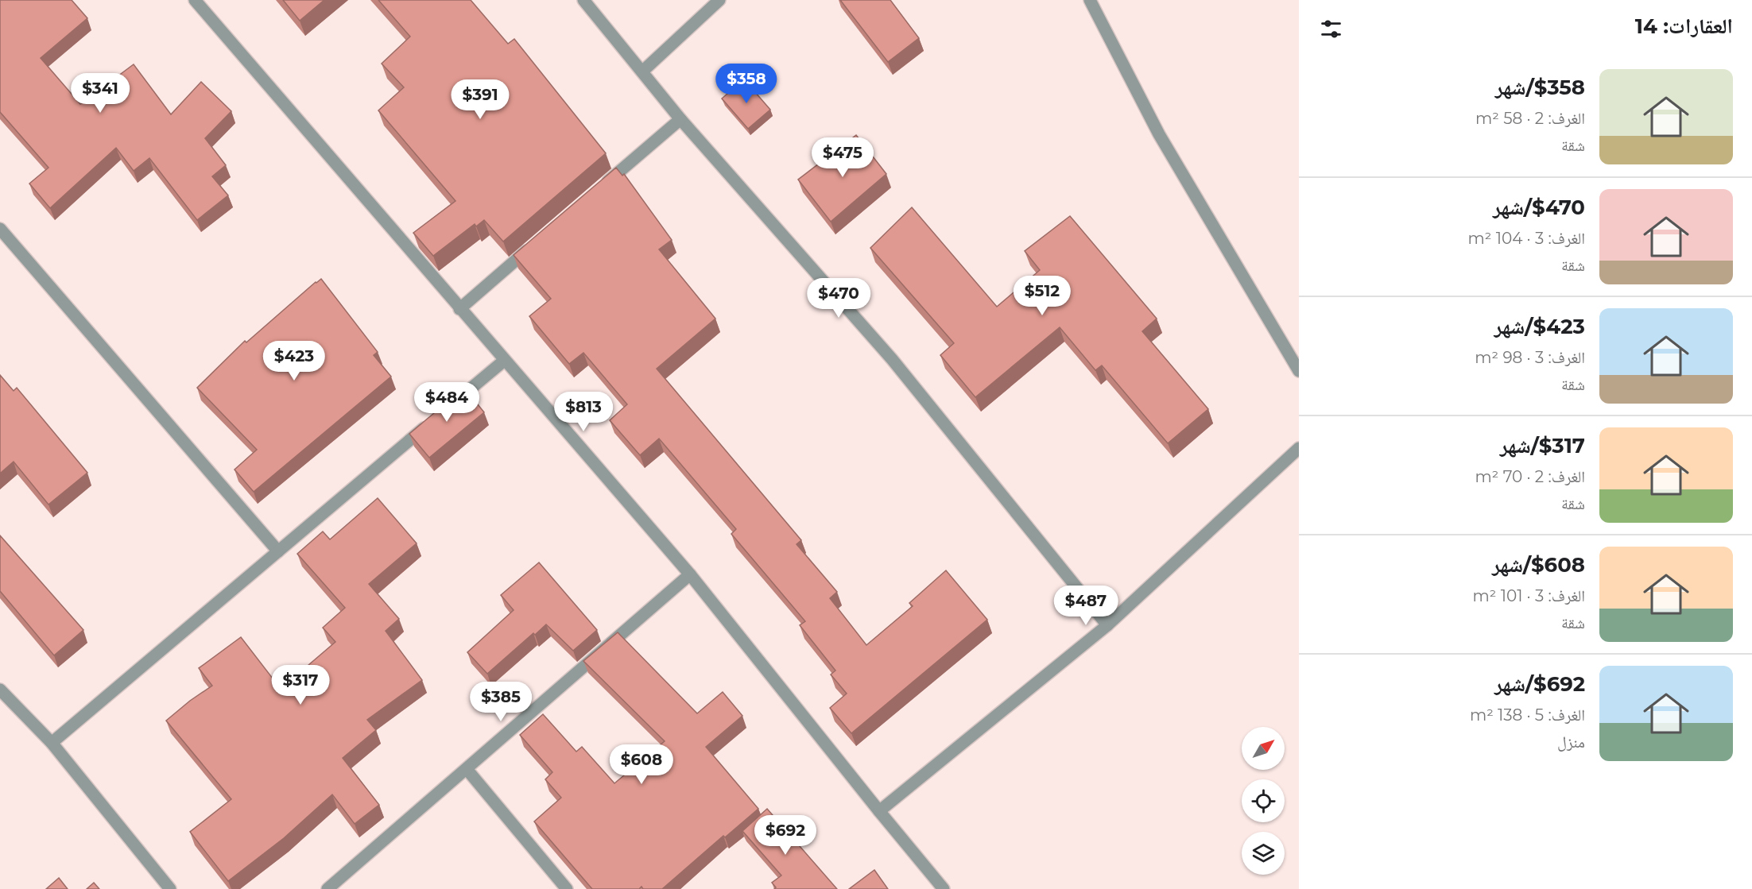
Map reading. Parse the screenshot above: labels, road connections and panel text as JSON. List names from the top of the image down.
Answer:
{
  "north": "top right",
  "page": {
    "heading": "العقارات: 14",
    "list": [
      {
        "name": "$358/شهر",
        "note": "الغرف: 2 · 58 m² · شقة"
      },
      {
        "name": "$470/شهر",
        "note": "الغرف: 3 · 104 m² · شقة"
      },
      {
        "name": "$423/شهر",
        "note": "الغرف: 3 · 98 m² · شقة"
      },
      {
        "name": "$317/شهر",
        "note": "الغرف: 2 · 70 m² · شقة"
      },
      {
        "name": "$608/شهر",
        "note": "الغرف: 3 · 101 m² · شقة"
      },
      {
        "name": "$692/شهر",
        "note": "الغرف: 5 · 138 m² · منزل"
      }
    ],
    "price": [
      "$358",
      "$341",
      "$391",
      "$475",
      "$512",
      "$470",
      "$423",
      "$484",
      "$813",
      "$487",
      "$317",
      "$385",
      "$608",
      "$692"
    ]
  }
}
